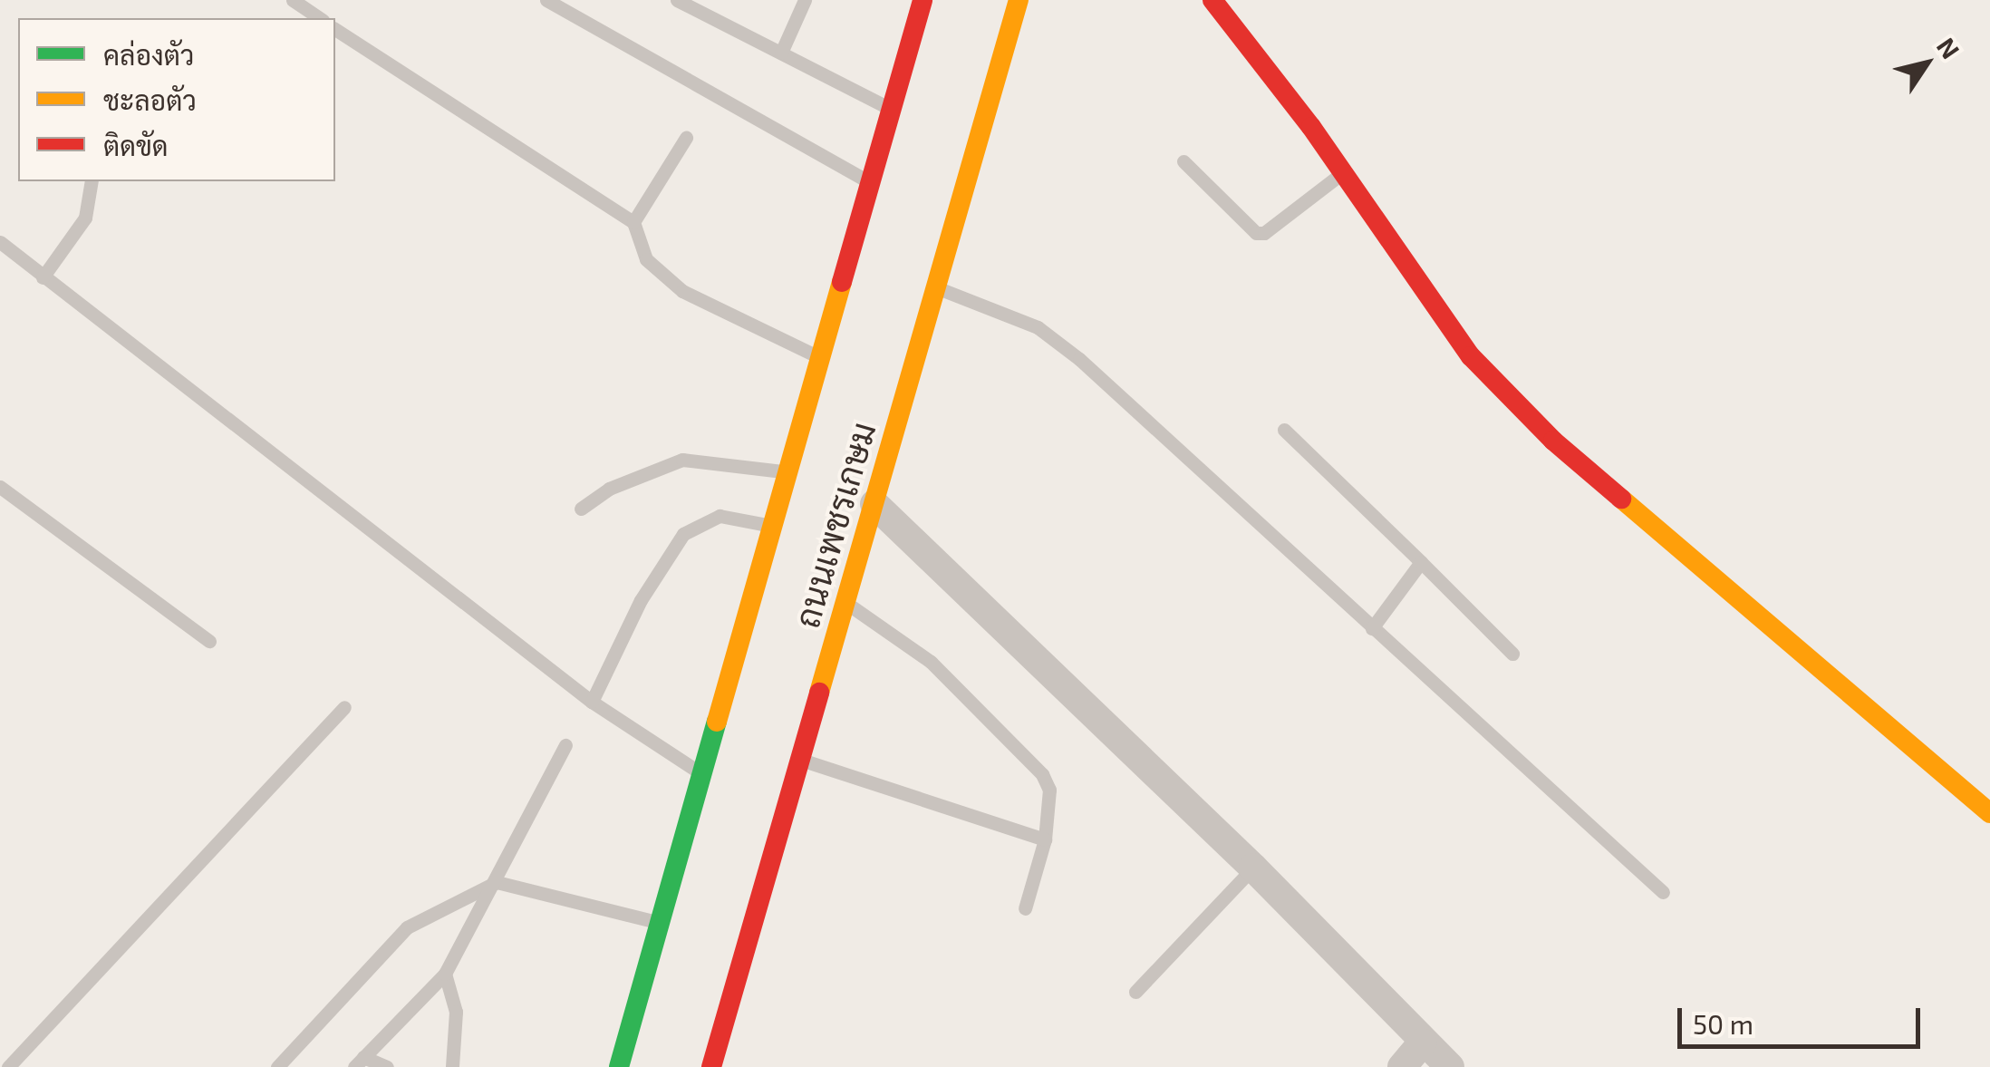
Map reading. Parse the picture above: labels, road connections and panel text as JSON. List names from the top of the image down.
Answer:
{
  "streets": {
    "main road": ["ถนนเพชรเกษม"]
  },
  "legend": ["คล่องตัว", "ชะลอตัว", "ติดขัด"],
  "scale_bar": "50 m",
  "north": "top right"
}
